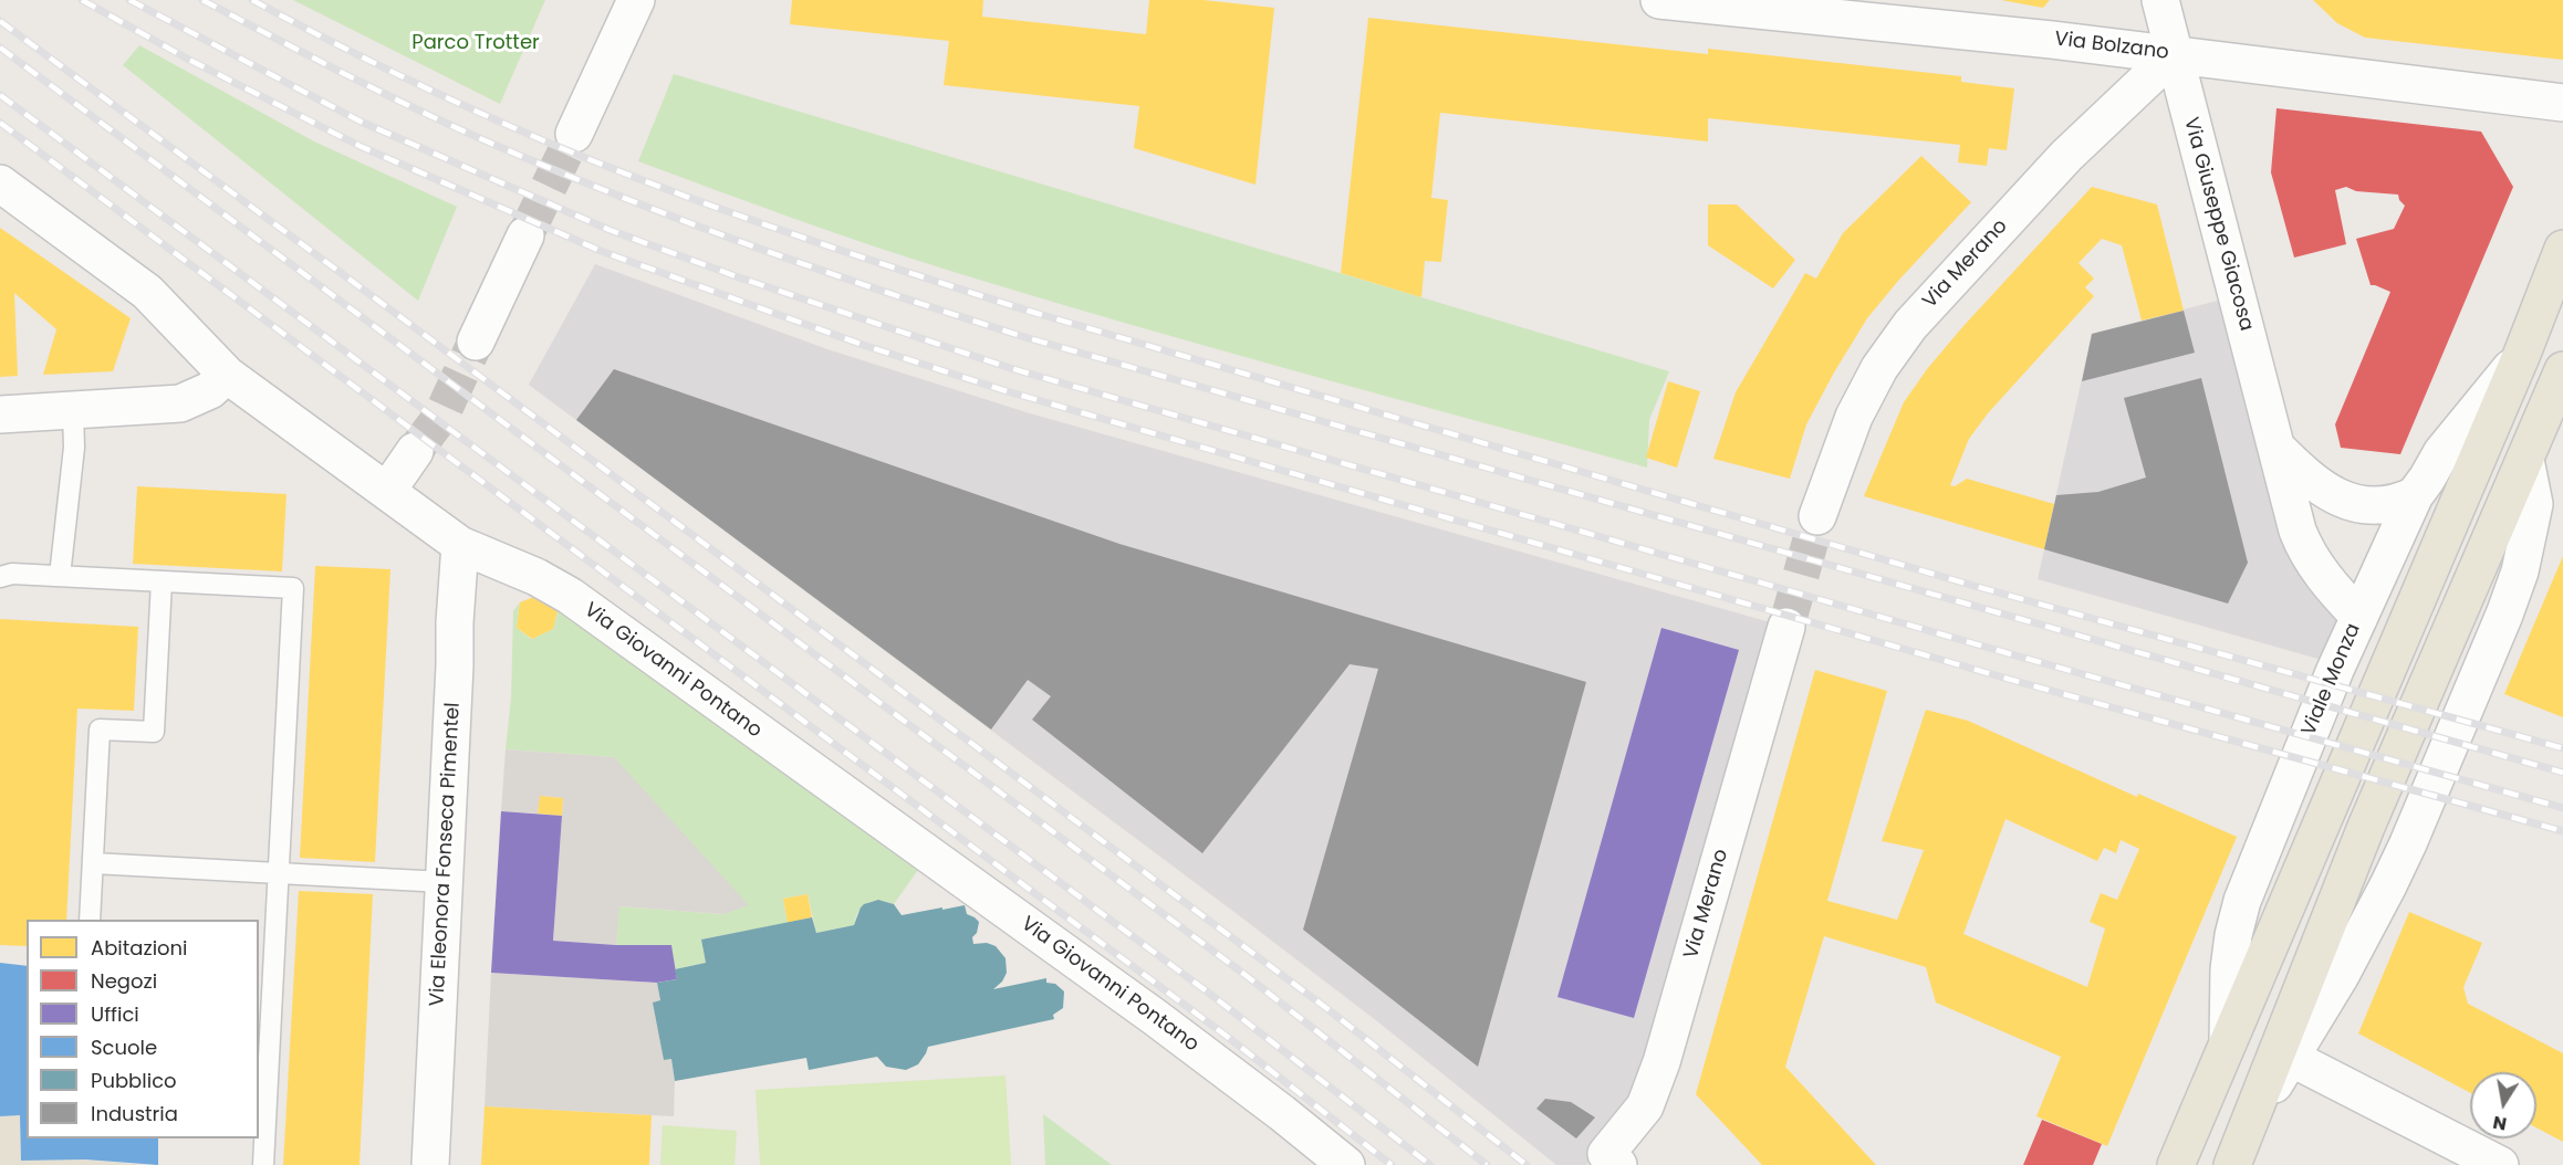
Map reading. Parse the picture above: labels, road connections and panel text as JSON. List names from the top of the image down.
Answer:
{
  "streets": {
    "main road": ["Viale Monza"],
    "street": [
      "Via Bolzano",
      "Via Giuseppe Giacosa",
      "Via Merano",
      "Via Giovanni Pontano",
      "Via Eleonora Fonseca Pimentel"
    ]
  },
  "crossings": [
    ["Via Bolzano", "Via Giuseppe Giacosa"],
    ["Via Bolzano", "Via Merano"],
    ["Via Giuseppe Giacosa", "Via Merano"],
    ["Via Giuseppe Giacosa", "Viale Monza"],
    ["Via Giovanni Pontano", "Via Eleonora Fonseca Pimentel"]
  ],
  "parks": ["Parco Trotter"],
  "legend": [
    "Abitazioni",
    "Negozi",
    "Uffici",
    "Scuole",
    "Pubblico",
    "Industria"
  ],
  "north": "bottom"
}
